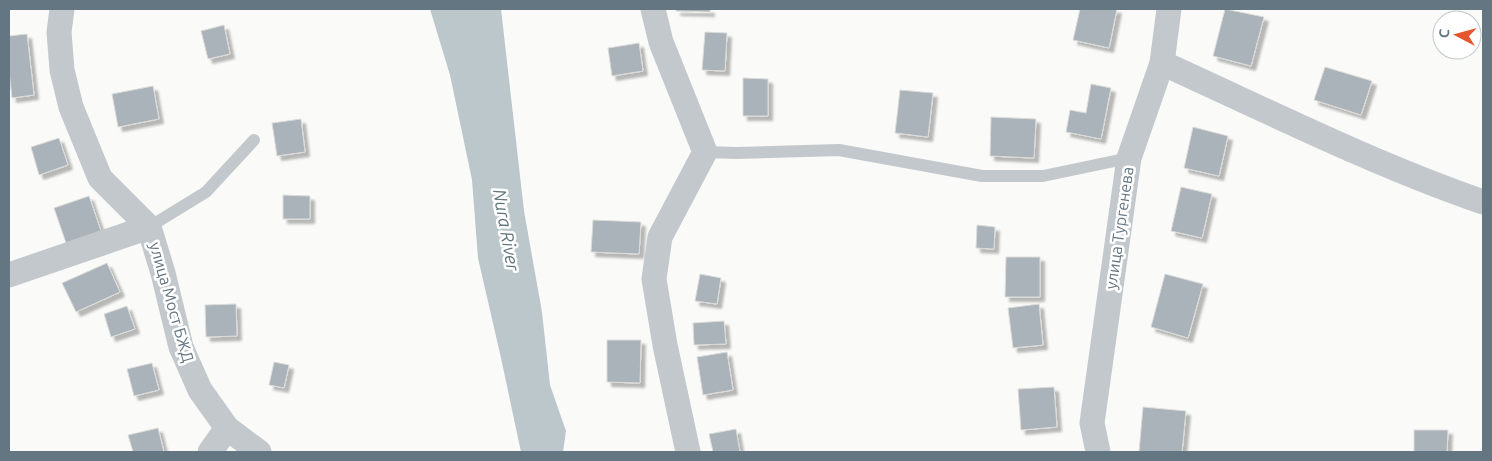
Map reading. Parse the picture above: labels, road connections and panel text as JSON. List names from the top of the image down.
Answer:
{
  "streets": {
    "street": ["улица Тургенева", "улица Мост БЖД"]
  },
  "water": ["Nura River"],
  "north": "left"
}
